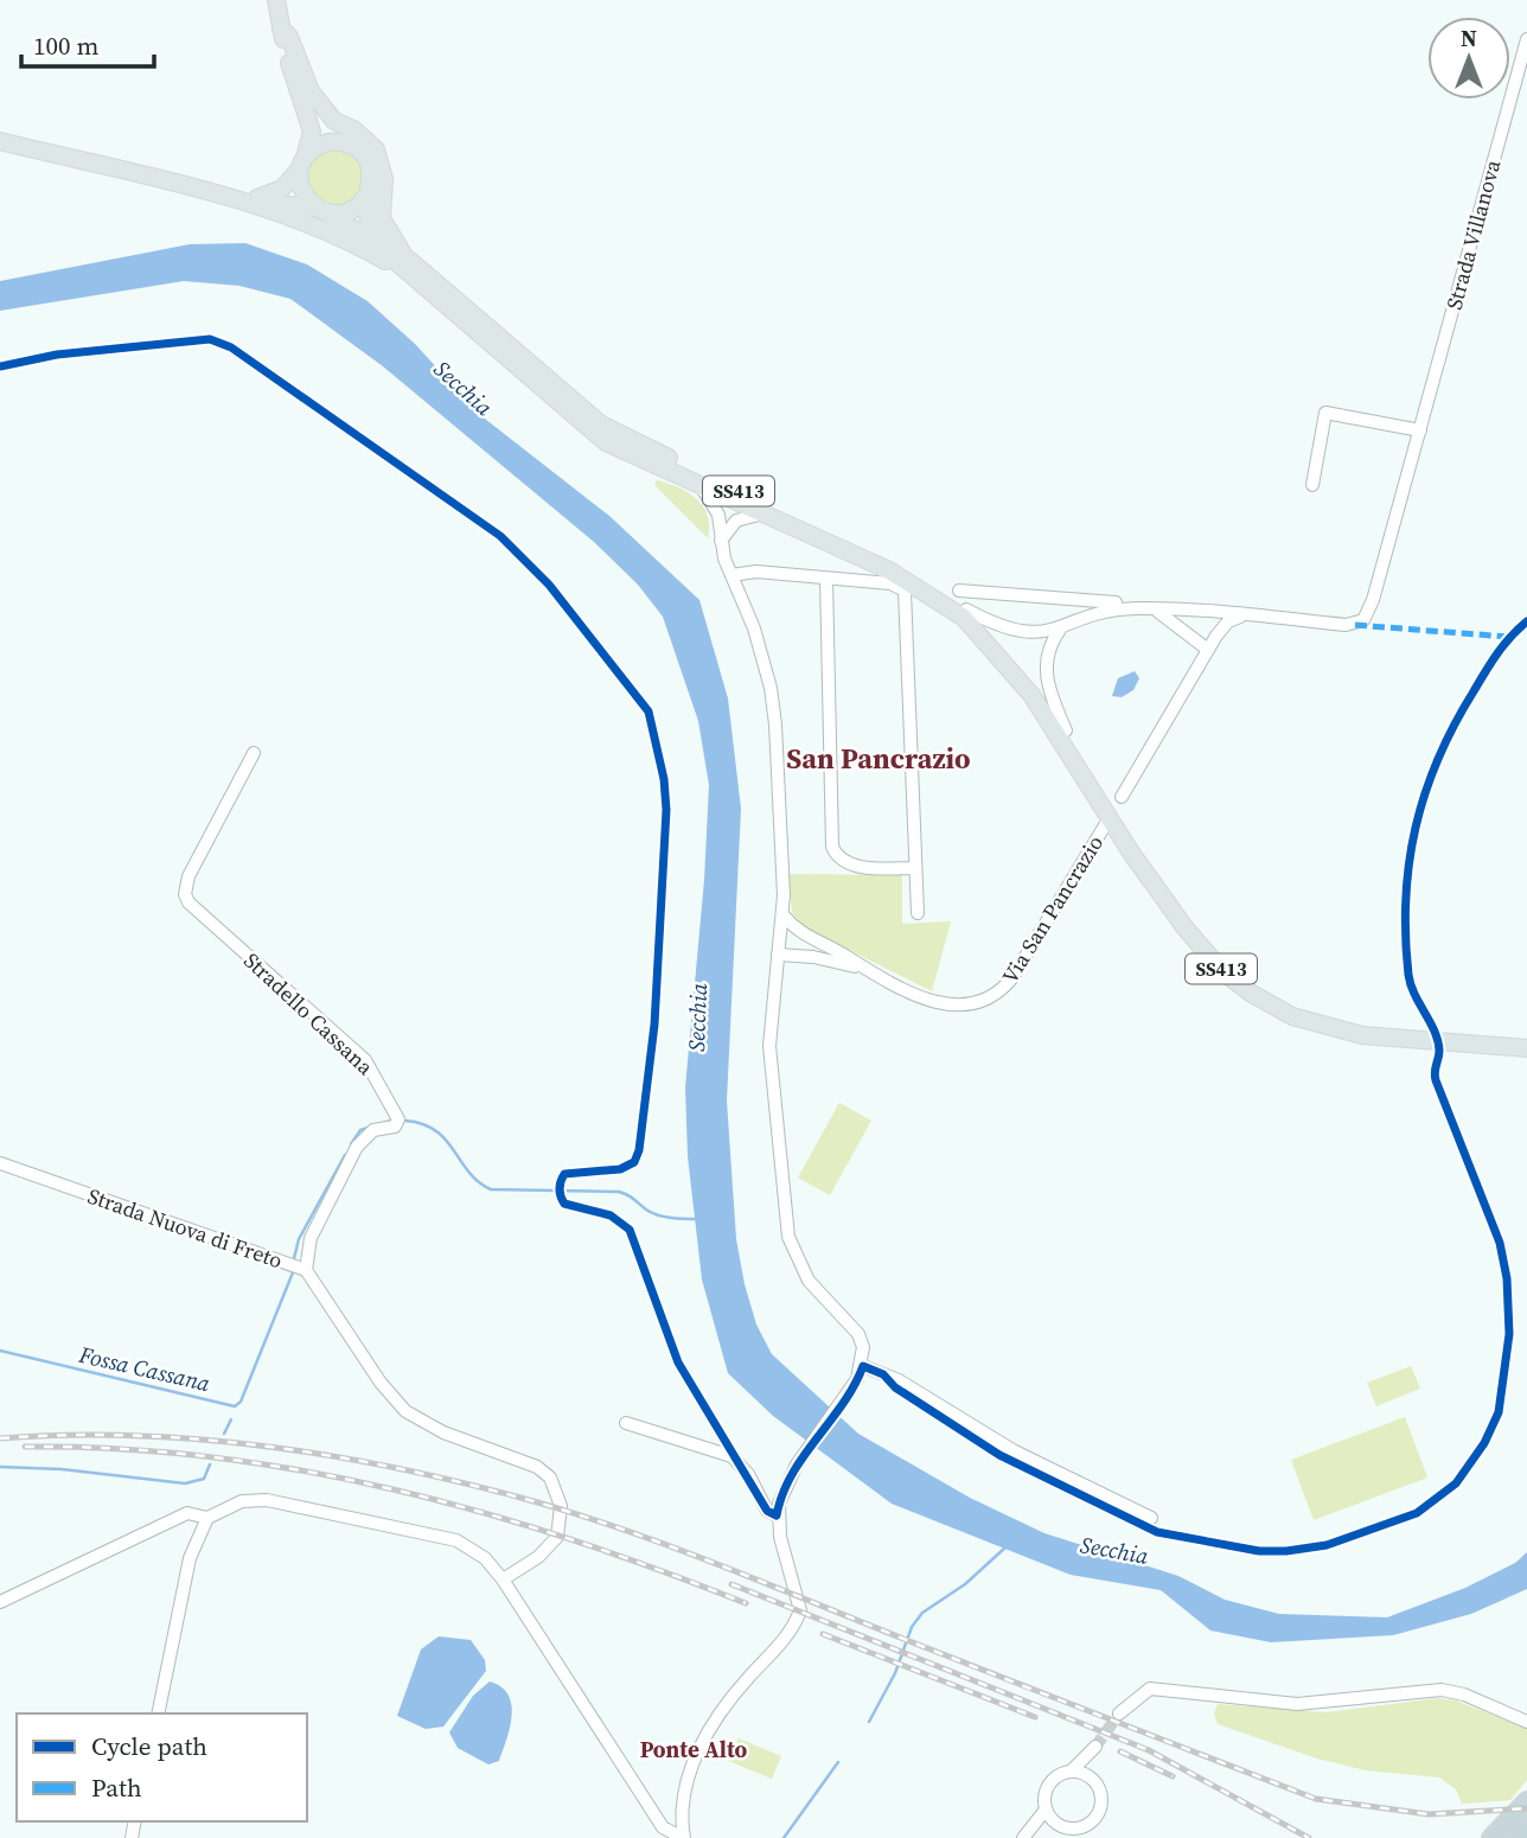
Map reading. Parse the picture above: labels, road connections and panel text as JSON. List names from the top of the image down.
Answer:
{
  "streets": {
    "main road": ["SS413"],
    "street": [
      "Strada Villanova",
      "Via San Pancrazio",
      "Stradello Cassana",
      "Strada Nuova di Freto"
    ]
  },
  "crossings": [
    ["Stradello Cassana", "Strada Nuova di Freto"]
  ],
  "districts": ["San Pancrazio", "Ponte Alto"],
  "water": ["Secchia", "Fossa Cassana"],
  "legend": ["Cycle path", "Path"],
  "scale_bar": "100 m",
  "north": "top"
}
